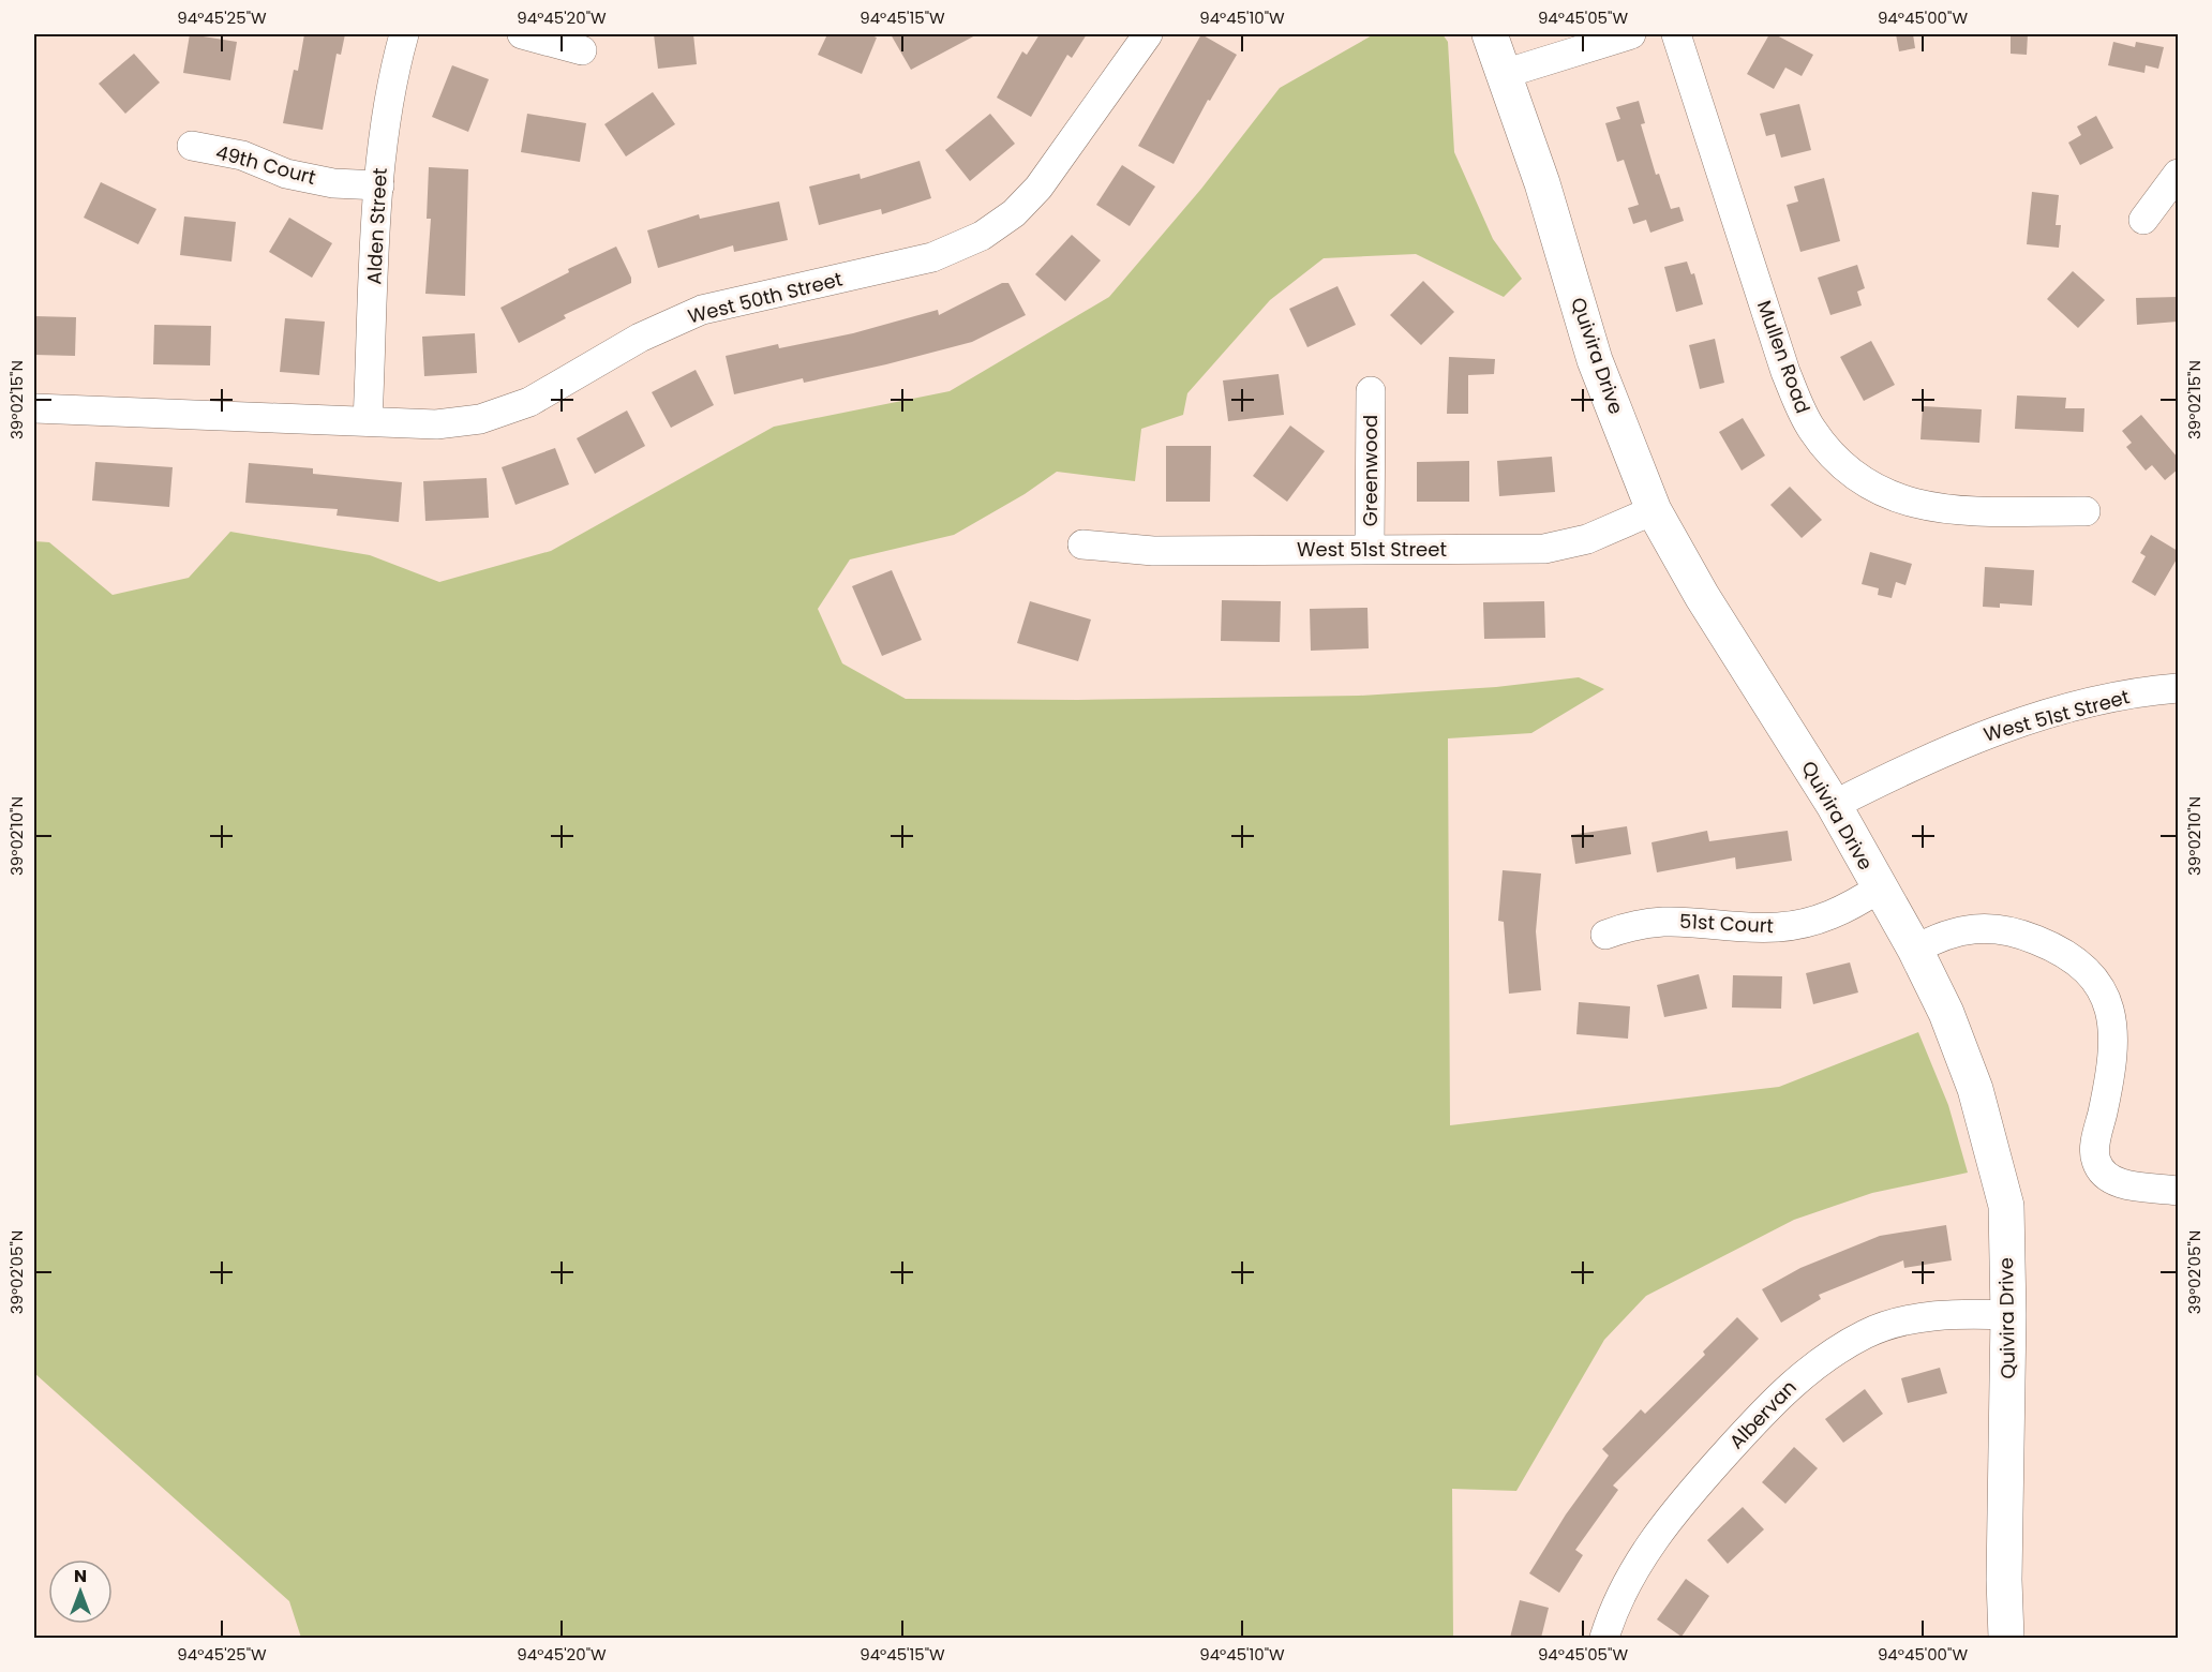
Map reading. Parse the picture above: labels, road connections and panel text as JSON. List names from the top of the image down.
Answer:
{
  "streets": {
    "main road": ["Quivira Drive"],
    "street": [
      "49th Court",
      "Alden Street",
      "West 50th Street",
      "Mullen Road",
      "Greenwood",
      "West 51st Street",
      "51st Court",
      "Albervan"
    ]
  },
  "crossings": [
    ["49th Court", "Alden Street"],
    ["Alden Street", "West 50th Street"],
    ["Quivira Drive", "West 51st Street"],
    ["Quivira Drive", "51st Court"],
    ["Quivira Drive", "Albervan"],
    ["Greenwood", "West 51st Street"]
  ],
  "north": "top",
  "coordinates": [
    "94°45'25\"W",
    "94°45'20\"W",
    "94°45'15\"W",
    "94°45'10\"W",
    "94°45'05\"W",
    "94°45'00\"W",
    "39°02'15\"N",
    "39°02'10\"N",
    "39°02'05\"N"
  ]
}
